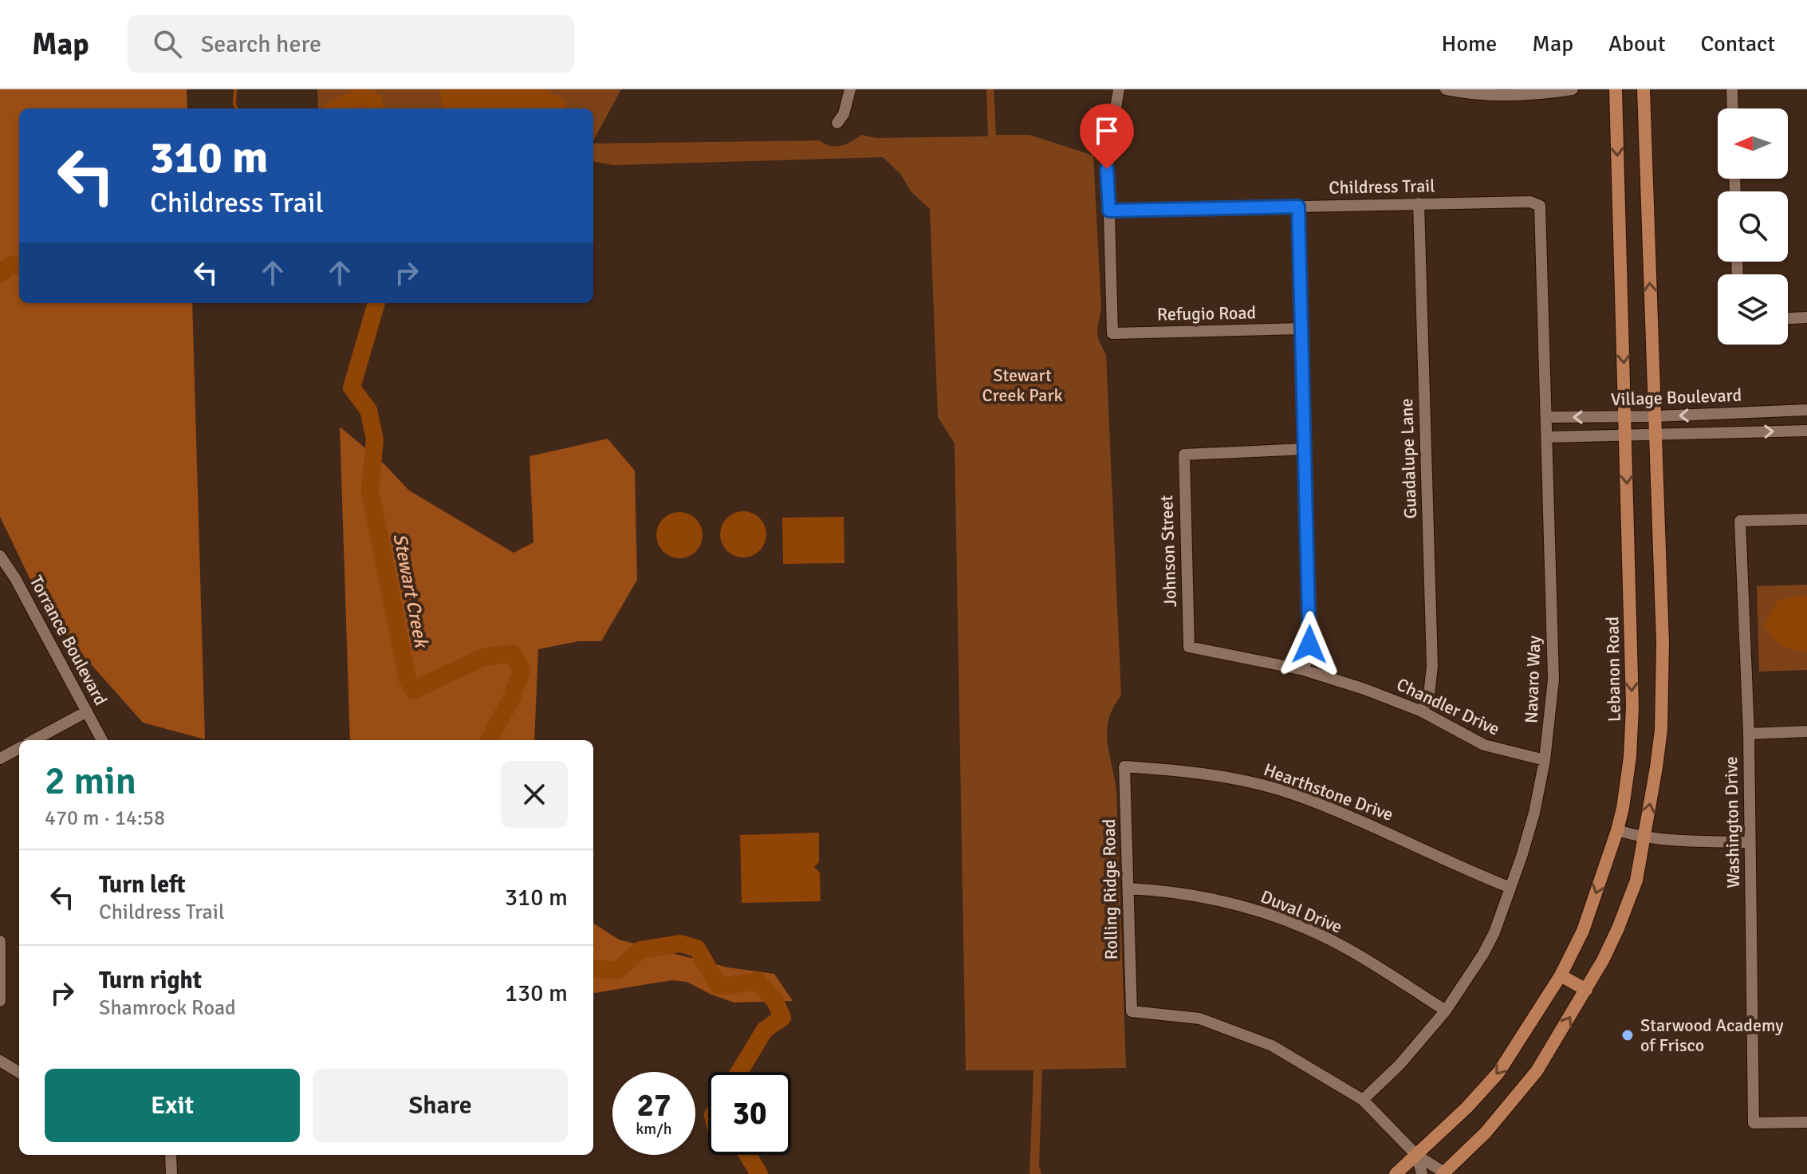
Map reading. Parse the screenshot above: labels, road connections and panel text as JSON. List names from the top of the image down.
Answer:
{
  "streets": {
    "main road": ["Lebanon Road"],
    "street": [
      "Childress Trail",
      "Refugio Road",
      "Village Boulevard",
      "Guadalupe Lane",
      "Johnson Street",
      "Torrance Boulevard",
      "Navaro Way",
      "Chandler Drive",
      "Hearthstone Drive",
      "Washington Drive",
      "Rolling Ridge Road",
      "Duval Drive"
    ]
  },
  "crossings": [
    ["Childress Trail", "Refugio Road"],
    ["Childress Trail", "Guadalupe Lane"],
    ["Childress Trail", "Navaro Way"],
    ["Village Boulevard", "Lebanon Road"],
    ["Village Boulevard", "Navaro Way"],
    ["Guadalupe Lane", "Chandler Drive"],
    ["Johnson Street", "Chandler Drive"],
    ["Navaro Way", "Chandler Drive"],
    ["Navaro Way", "Hearthstone Drive"],
    ["Navaro Way", "Rolling Ridge Road"],
    ["Navaro Way", "Duval Drive"],
    ["Hearthstone Drive", "Rolling Ridge Road"],
    ["Rolling Ridge Road", "Duval Drive"]
  ],
  "water": ["Stewart Creek"],
  "parks": ["Stewart Creek Park"],
  "places": ["Starwood Academy of Frisco"],
  "north": "left",
  "page": {
    "header": "Map",
    "search": "Search here",
    "nav": [
      "Home",
      "Map",
      "About",
      "Contact"
    ],
    "turn": ["310 m", "Childress Trail"],
    "heading": ["2 min", "470 m · 14:58"],
    "list": [
      {
        "name": "Turn left",
        "note": "Childress Trail",
        "value": "310 m"
      },
      {
        "name": "Turn right",
        "note": "Shamrock Road",
        "value": "130 m"
      }
    ],
    "buttons": ["Exit", "Share"],
    "speed": "27 km/h",
    "limit": "30"
  }
}
